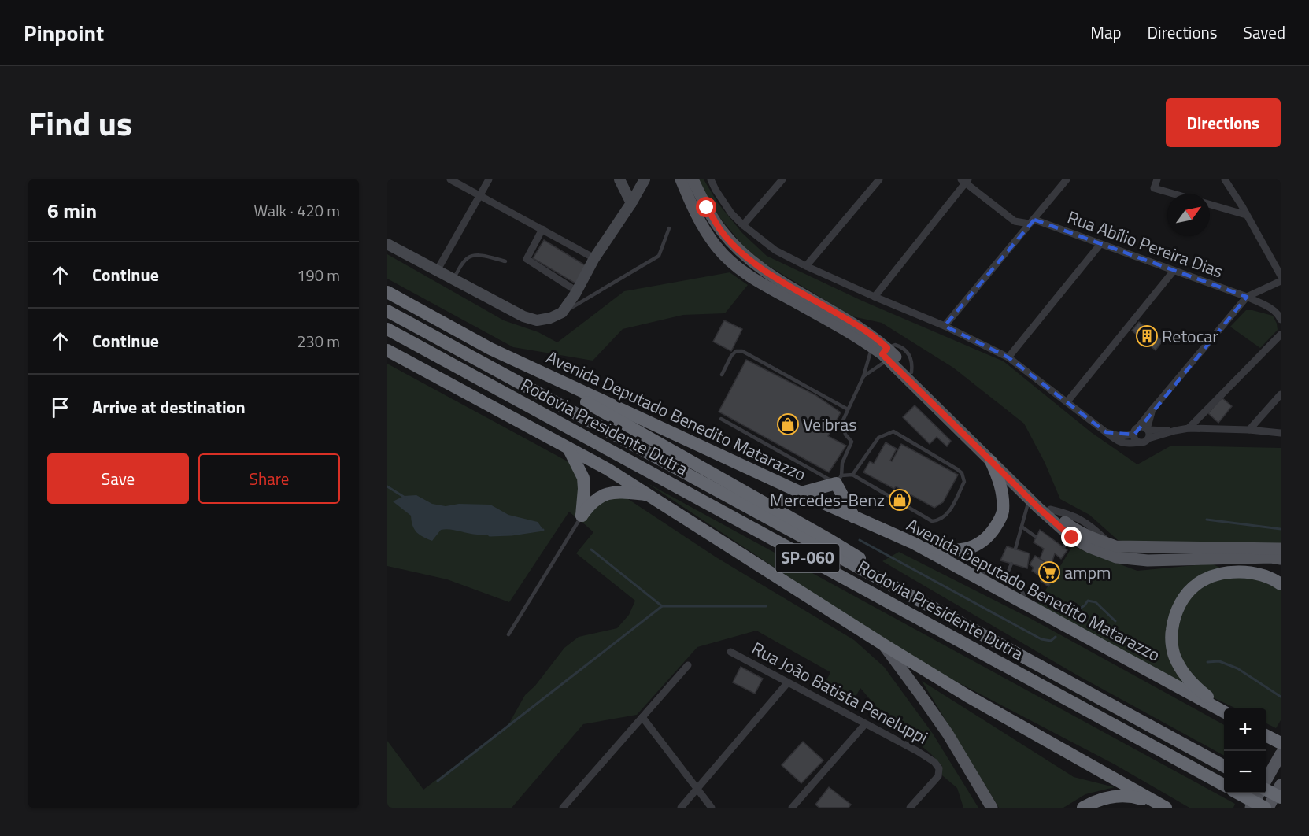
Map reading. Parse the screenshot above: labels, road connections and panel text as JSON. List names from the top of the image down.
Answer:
{
  "streets": {
    "highway": ["Avenida Deputado Benedito Matarazzo", "Rodovia Presidente Dutra", "SP-060"],
    "street": ["Rua Abílio Pereira Dias", "Rua João Batista Peneluppi"]
  },
  "places": {
    "building": ["Retocar"],
    "shop": ["Veibras", "Mercedes-Benz"],
    "supermarket": ["ampm"]
  },
  "north": "top right",
  "page": {
    "header": "Pinpoint",
    "nav": ["Map", "Directions", "Saved"],
    "title": "Find us",
    "buttons": [
      "Directions",
      ["Save", "Share"]
    ],
    "heading": ["6 min", "Walk · 420 m"],
    "list": [
      ["Continue", "190 m"],
      ["Continue", "230 m"],
      "Arrive at destination"
    ],
    "map_buttons": ["+", "−"]
  }
}
